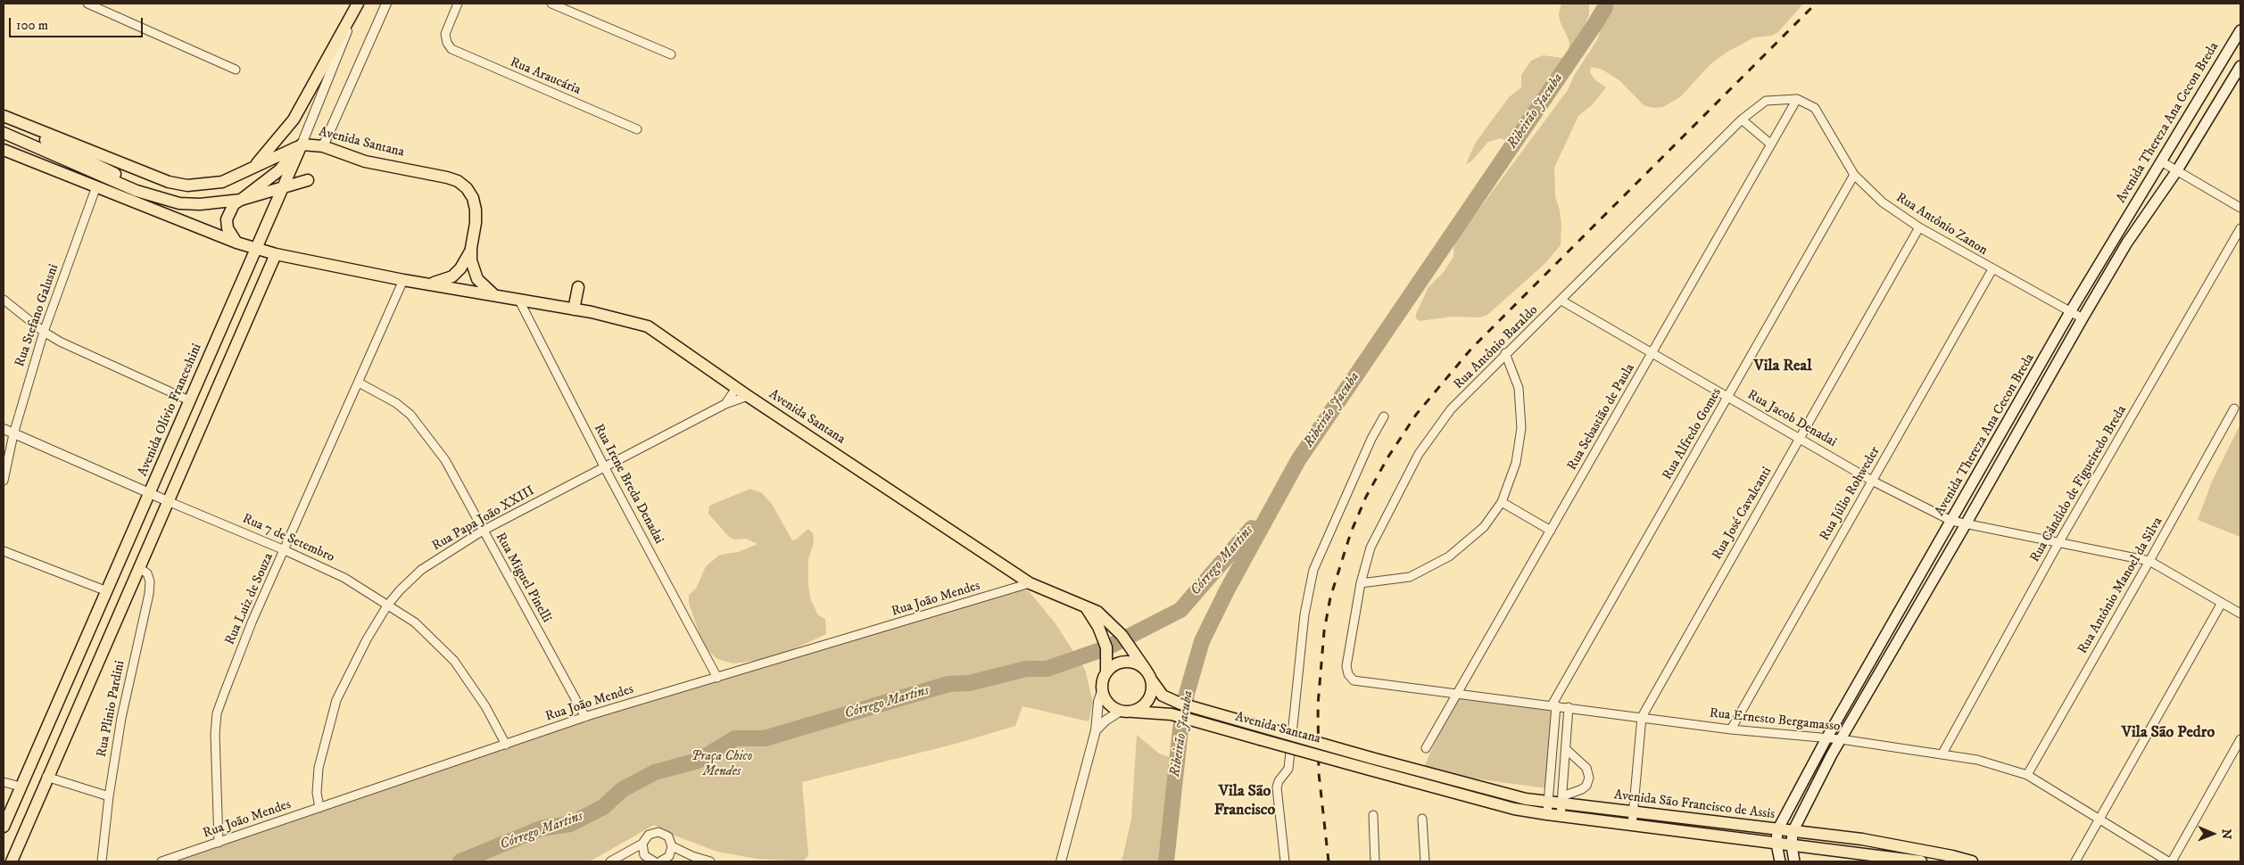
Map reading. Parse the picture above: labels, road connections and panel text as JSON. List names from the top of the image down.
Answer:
{
  "streets": {
    "main road": [
      "Avenida Thereza Ana Cecon Breda",
      "Avenida Santana",
      "Avenida Olívio Franceshini",
      "Avenida São Francisco de Assis"
    ],
    "street": [
      "Rua Araucária",
      "Rua Antônio Zanon",
      "Rua Stefano Galusni",
      "Rua Antônio Baraldo",
      "Rua Sebastião de Paula",
      "Rua Jacob Denadai",
      "Rua Alfredo Gomes",
      "Rua Irene Breda Denadai",
      "Rua Cândido de Figueiredo Breda",
      "Rua Júlio Rohweder",
      "Rua José Cavalcanti",
      "Rua Papa João XXIII",
      "Rua 7 de Setembro",
      "Rua Miguel Pinelli",
      "Rua Antônio Manoel da Silva",
      "Rua Luiz de Souza",
      "Rua João Mendes",
      "Rua Plinio Pardini",
      "Rua Ernesto Bergamasso"
    ]
  },
  "crossings": [
    ["Avenida Thereza Ana Cecon Breda", "Rua Antônio Zanon"],
    ["Avenida Thereza Ana Cecon Breda", "Rua Jacob Denadai"],
    ["Avenida Thereza Ana Cecon Breda", "Rua Ernesto Bergamasso"],
    ["Avenida Thereza Ana Cecon Breda", "Avenida São Francisco de Assis"],
    ["Avenida Santana", "Rua Stefano Galusni"],
    ["Avenida Santana", "Avenida Olívio Franceshini"],
    ["Avenida Santana", "Rua Irene Breda Denadai"],
    ["Avenida Santana", "Rua Papa João XXIII"],
    ["Avenida Santana", "Rua Luiz de Souza"],
    ["Avenida Santana", "Rua João Mendes"],
    ["Avenida Santana", "Avenida São Francisco de Assis"],
    ["Rua Antônio Zanon", "Rua Antônio Baraldo"],
    ["Rua Antônio Zanon", "Rua Sebastião de Paula"],
    ["Rua Antônio Zanon", "Rua Alfredo Gomes"],
    ["Rua Antônio Zanon", "Rua Júlio Rohweder"],
    ["Rua Antônio Zanon", "Rua José Cavalcanti"],
    ["Rua Stefano Galusni", "Rua 7 de Setembro"],
    ["Rua Antônio Baraldo", "Rua Sebastião de Paula"],
    ["Rua Antônio Baraldo", "Rua Jacob Denadai"],
    ["Rua Antônio Baraldo", "Rua Ernesto Bergamasso"],
    ["Avenida Olívio Franceshini", "Rua 7 de Setembro"],
    ["Rua Sebastião de Paula", "Rua Jacob Denadai"],
    ["Rua Sebastião de Paula", "Rua Ernesto Bergamasso"],
    ["Rua Jacob Denadai", "Rua Alfredo Gomes"],
    ["Rua Jacob Denadai", "Rua Cândido de Figueiredo Breda"],
    ["Rua Jacob Denadai", "Rua Júlio Rohweder"],
    ["Rua Jacob Denadai", "Rua José Cavalcanti"],
    ["Rua Jacob Denadai", "Rua Antônio Manoel da Silva"],
    ["Rua Alfredo Gomes", "Rua Ernesto Bergamasso"],
    ["Rua Irene Breda Denadai", "Rua Papa João XXIII"],
    ["Rua Irene Breda Denadai", "Rua João Mendes"],
    ["Rua Cândido de Figueiredo Breda", "Rua Ernesto Bergamasso"],
    ["Rua Júlio Rohweder", "Rua Ernesto Bergamasso"],
    ["Rua José Cavalcanti", "Rua Ernesto Bergamasso"],
    ["Rua José Cavalcanti", "Avenida São Francisco de Assis"],
    ["Rua Papa João XXIII", "Rua 7 de Setembro"],
    ["Rua Papa João XXIII", "Rua Miguel Pinelli"],
    ["Rua Papa João XXIII", "Rua João Mendes"],
    ["Rua 7 de Setembro", "Rua Luiz de Souza"],
    ["Rua 7 de Setembro", "Rua João Mendes"],
    ["Rua Miguel Pinelli", "Rua Luiz de Souza"],
    ["Rua Miguel Pinelli", "Rua João Mendes"],
    ["Rua Antônio Manoel da Silva", "Rua Ernesto Bergamasso"],
    ["Rua Luiz de Souza", "Rua João Mendes"]
  ],
  "districts": ["Vila Real", "Vila São Pedro", "Vila São Francisco"],
  "water": ["Ribeirão Jacuba", "Córrego Martins"],
  "parks": ["Praça Chico Mendes"],
  "scale_bar": "100 m",
  "north": "right"
}
